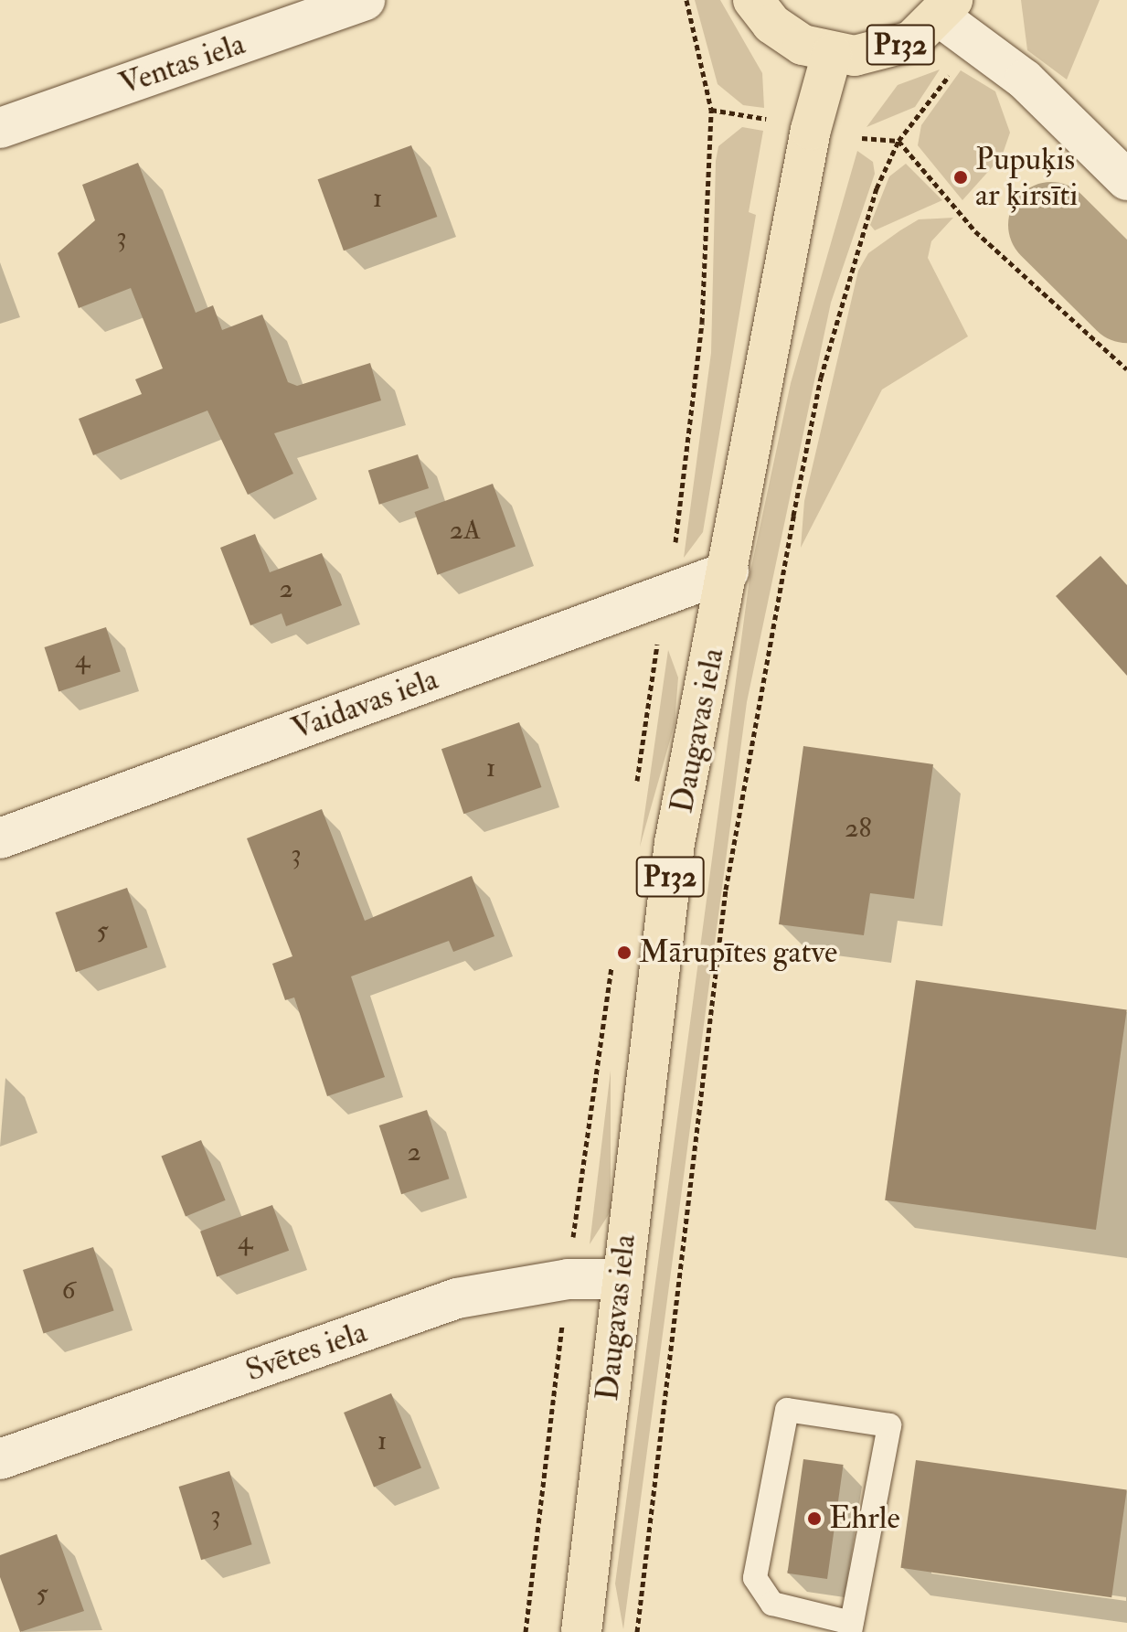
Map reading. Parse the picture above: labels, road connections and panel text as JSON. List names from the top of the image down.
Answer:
{
  "streets": {
    "main road": ["P132", "Daugavas iela"],
    "street": ["Ventas iela", "Vaidavas iela", "Svētes iela"]
  },
  "crossings": [
    ["P132", "Daugavas iela"],
    ["Vaidavas iela", "Daugavas iela"],
    ["Daugavas iela", "Svētes iela"]
  ],
  "places": ["Pupuķis ar ķirsīti", "Mārupītes gatve", "Ehrle"],
  "house_numbers": [
    "1",
    "3",
    "2A",
    "2",
    "4",
    "1",
    "28",
    "3",
    "5",
    "2",
    "4",
    "6",
    "1",
    "3",
    "5"
  ]
}
